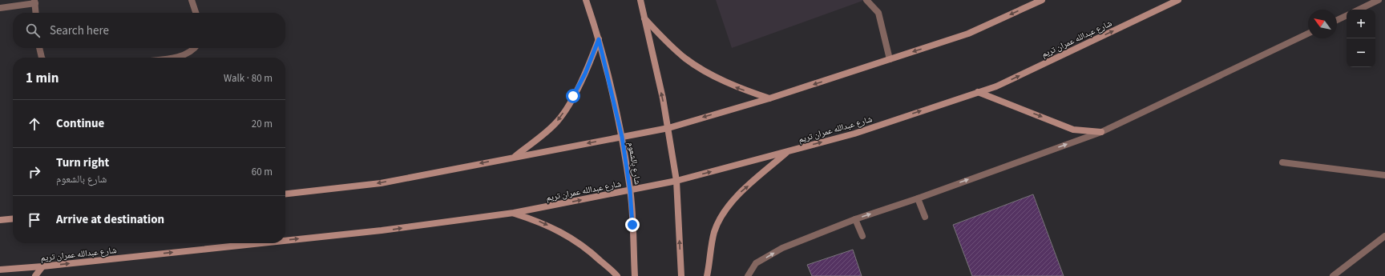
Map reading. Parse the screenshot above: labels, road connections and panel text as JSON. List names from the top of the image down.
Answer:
{
  "streets": {
    "street": ["شارع عبدالله عمران تريم", "شارع بالشعوم"]
  },
  "crossings": [
    ["شارع عبدالله عمران تريم", "شارع بالشعوم"]
  ],
  "north": "top left",
  "page": {
    "map_buttons": ["+", "−"],
    "search": "Search here",
    "heading": ["1 min", "Walk · 80 m"],
    "list": [
      ["Continue", "20 m"],
      ["Turn right", "شارع بالشعوم", "60 m"],
      "Arrive at destination"
    ]
  }
}
